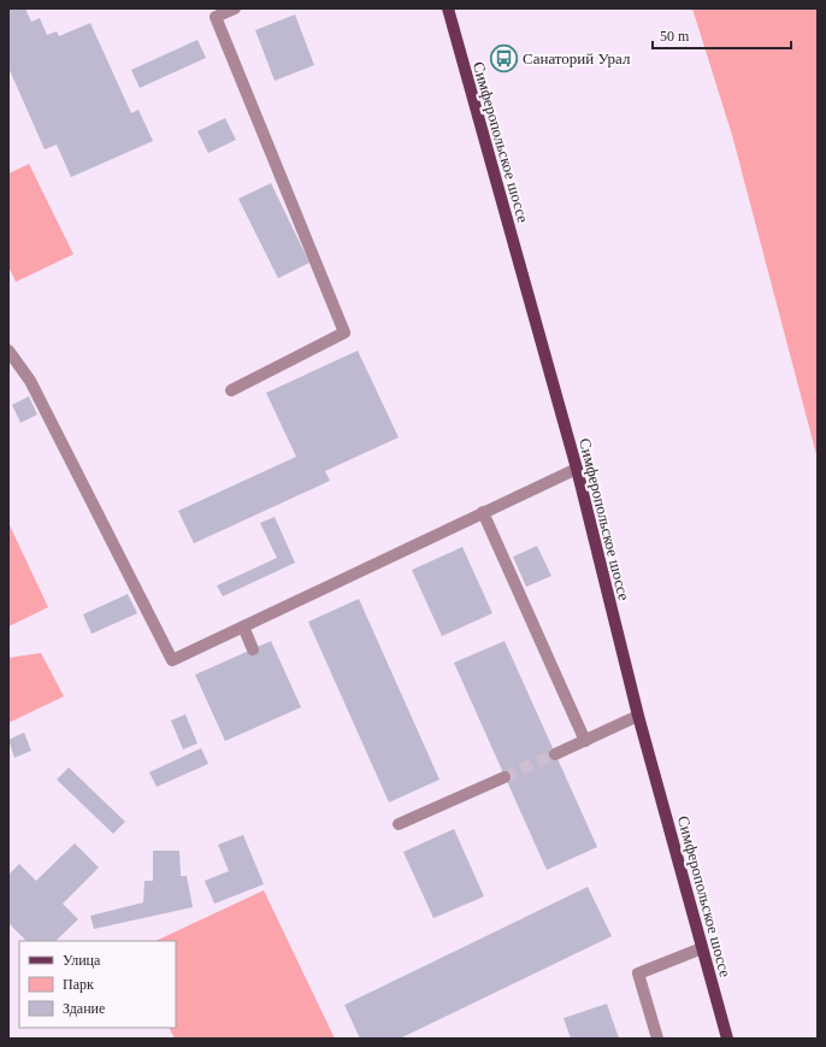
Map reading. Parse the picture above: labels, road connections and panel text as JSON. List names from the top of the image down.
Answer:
{
  "streets": {
    "main road": ["Симферопольское шоссе"]
  },
  "places": {
    "bus stop": ["Санаторий Урал"]
  },
  "legend": ["Улица", "Парк", "Здание"],
  "scale_bar": "50 m"
}
